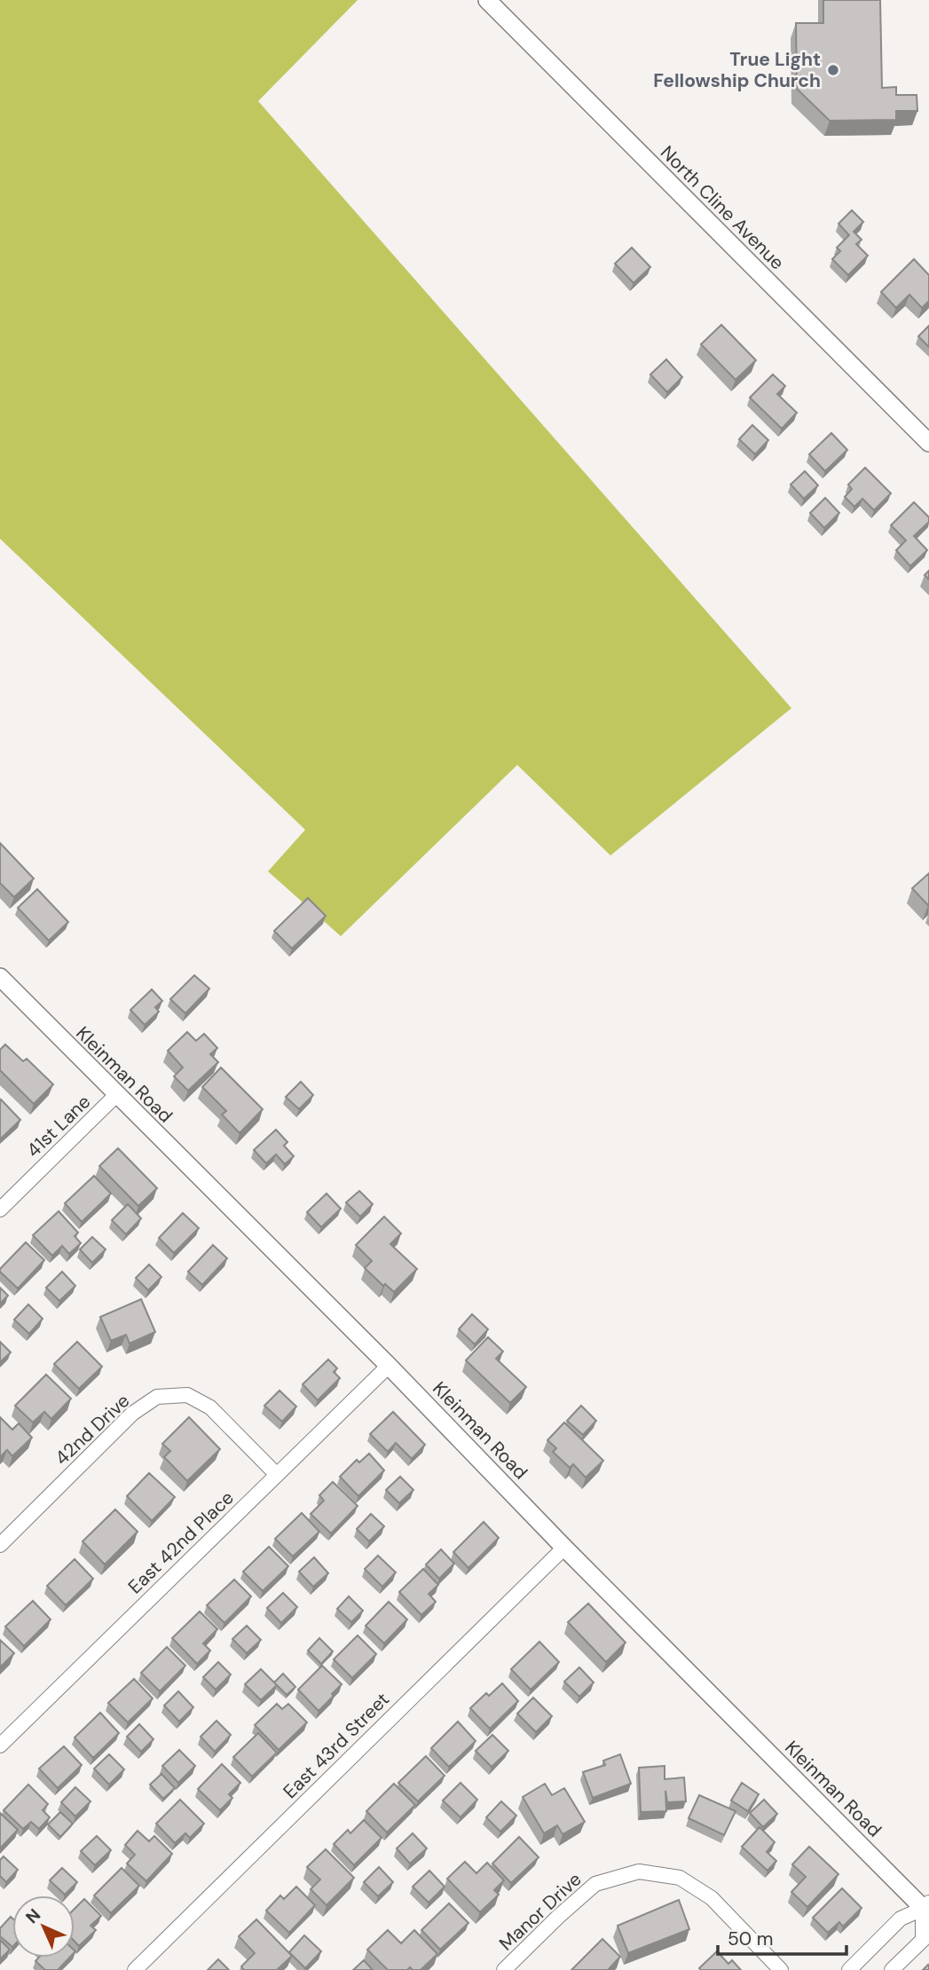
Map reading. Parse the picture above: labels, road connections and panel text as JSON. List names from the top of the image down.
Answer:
{
  "streets": {
    "street": [
      "North Cline Avenue",
      "Kleinman Road",
      "41st Lane",
      "42nd Drive",
      "East 42nd Place",
      "East 43rd Street",
      "Manor Drive"
    ]
  },
  "crossings": [
    ["Kleinman Road", "41st Lane"],
    ["Kleinman Road", "East 42nd Place"],
    ["Kleinman Road", "East 43rd Street"],
    ["42nd Drive", "East 42nd Place"]
  ],
  "places": ["True Light Fellowship Church"],
  "scale_bar": "50 m",
  "north": "top left"
}
